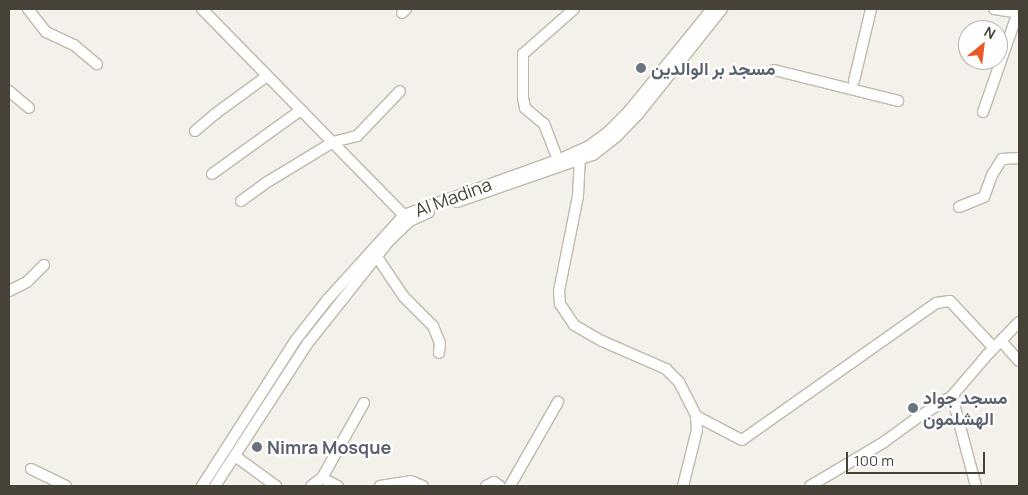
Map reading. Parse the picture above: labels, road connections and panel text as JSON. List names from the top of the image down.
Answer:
{
  "streets": {
    "street": ["Al Madina"]
  },
  "places": ["مسجد بر الوالدين", "مسجد جواد الهشلمون", "Nimra Mosque"],
  "scale_bar": "100 m",
  "north": "top right"
}
